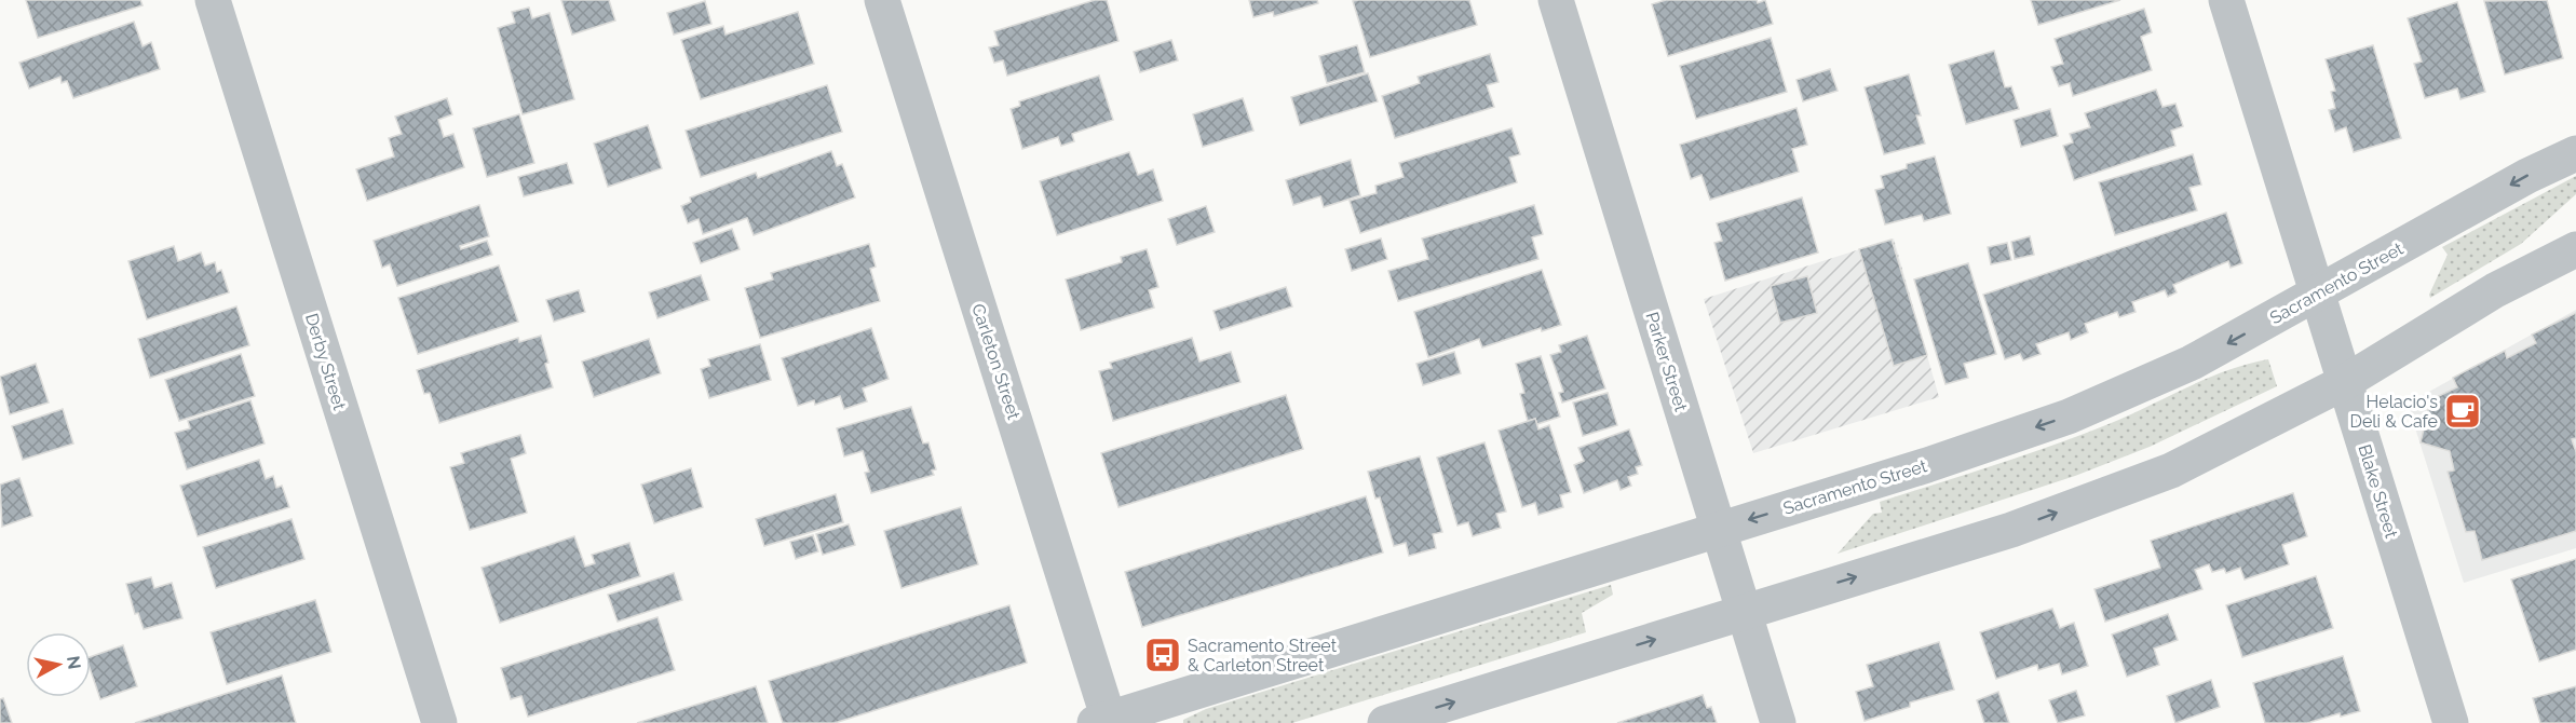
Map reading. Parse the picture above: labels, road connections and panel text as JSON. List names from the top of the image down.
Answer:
{
  "streets": {
    "street": [
      "Sacramento Street",
      "Derby Street",
      "Carleton Street",
      "Parker Street",
      "Blake Street"
    ]
  },
  "crossings": [
    ["Sacramento Street", "Carleton Street"],
    ["Sacramento Street", "Parker Street"],
    ["Sacramento Street", "Blake Street"]
  ],
  "places": {
    "cafe": ["Helacio's Deli & Cafe"],
    "bus stop": ["Sacramento Street & Carleton Street"]
  },
  "north": "right"
}
